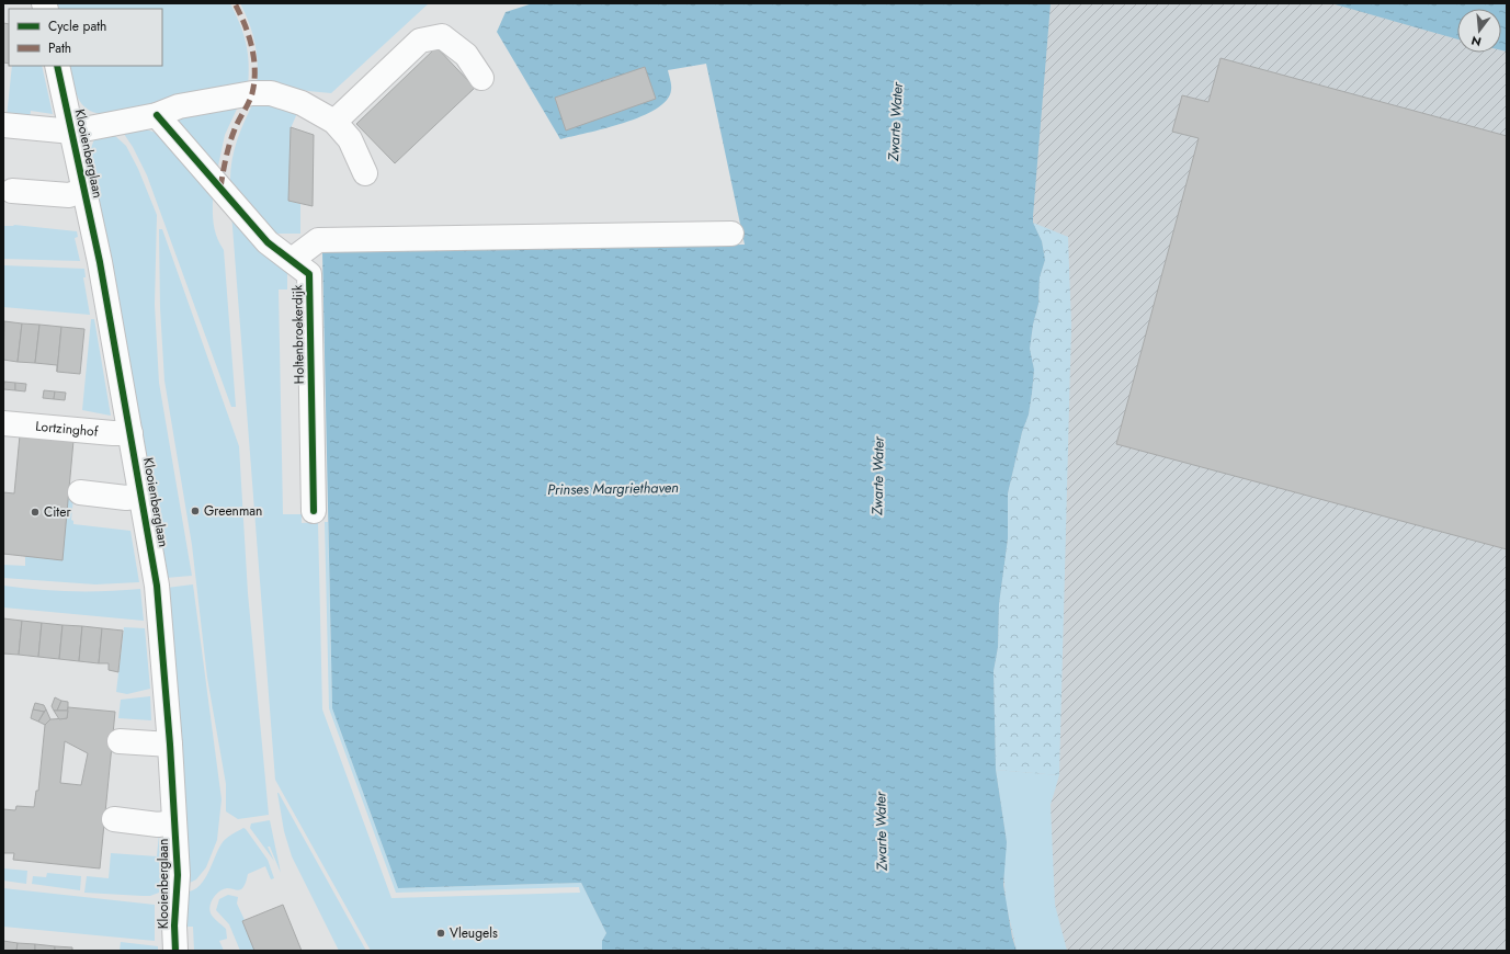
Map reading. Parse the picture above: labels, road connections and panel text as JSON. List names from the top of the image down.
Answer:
{
  "streets": {
    "street": ["Klooienberglaan", "Holtenbroekerdijk", "Lortzinghof"]
  },
  "crossings": [
    ["Klooienberglaan", "Lortzinghof"]
  ],
  "water": ["Zwarte Water", "Prinses Margriethaven"],
  "places": ["Greenman", "Citer", "Vleugels"],
  "legend": ["Cycle path", "Path"],
  "north": "bottom"
}
